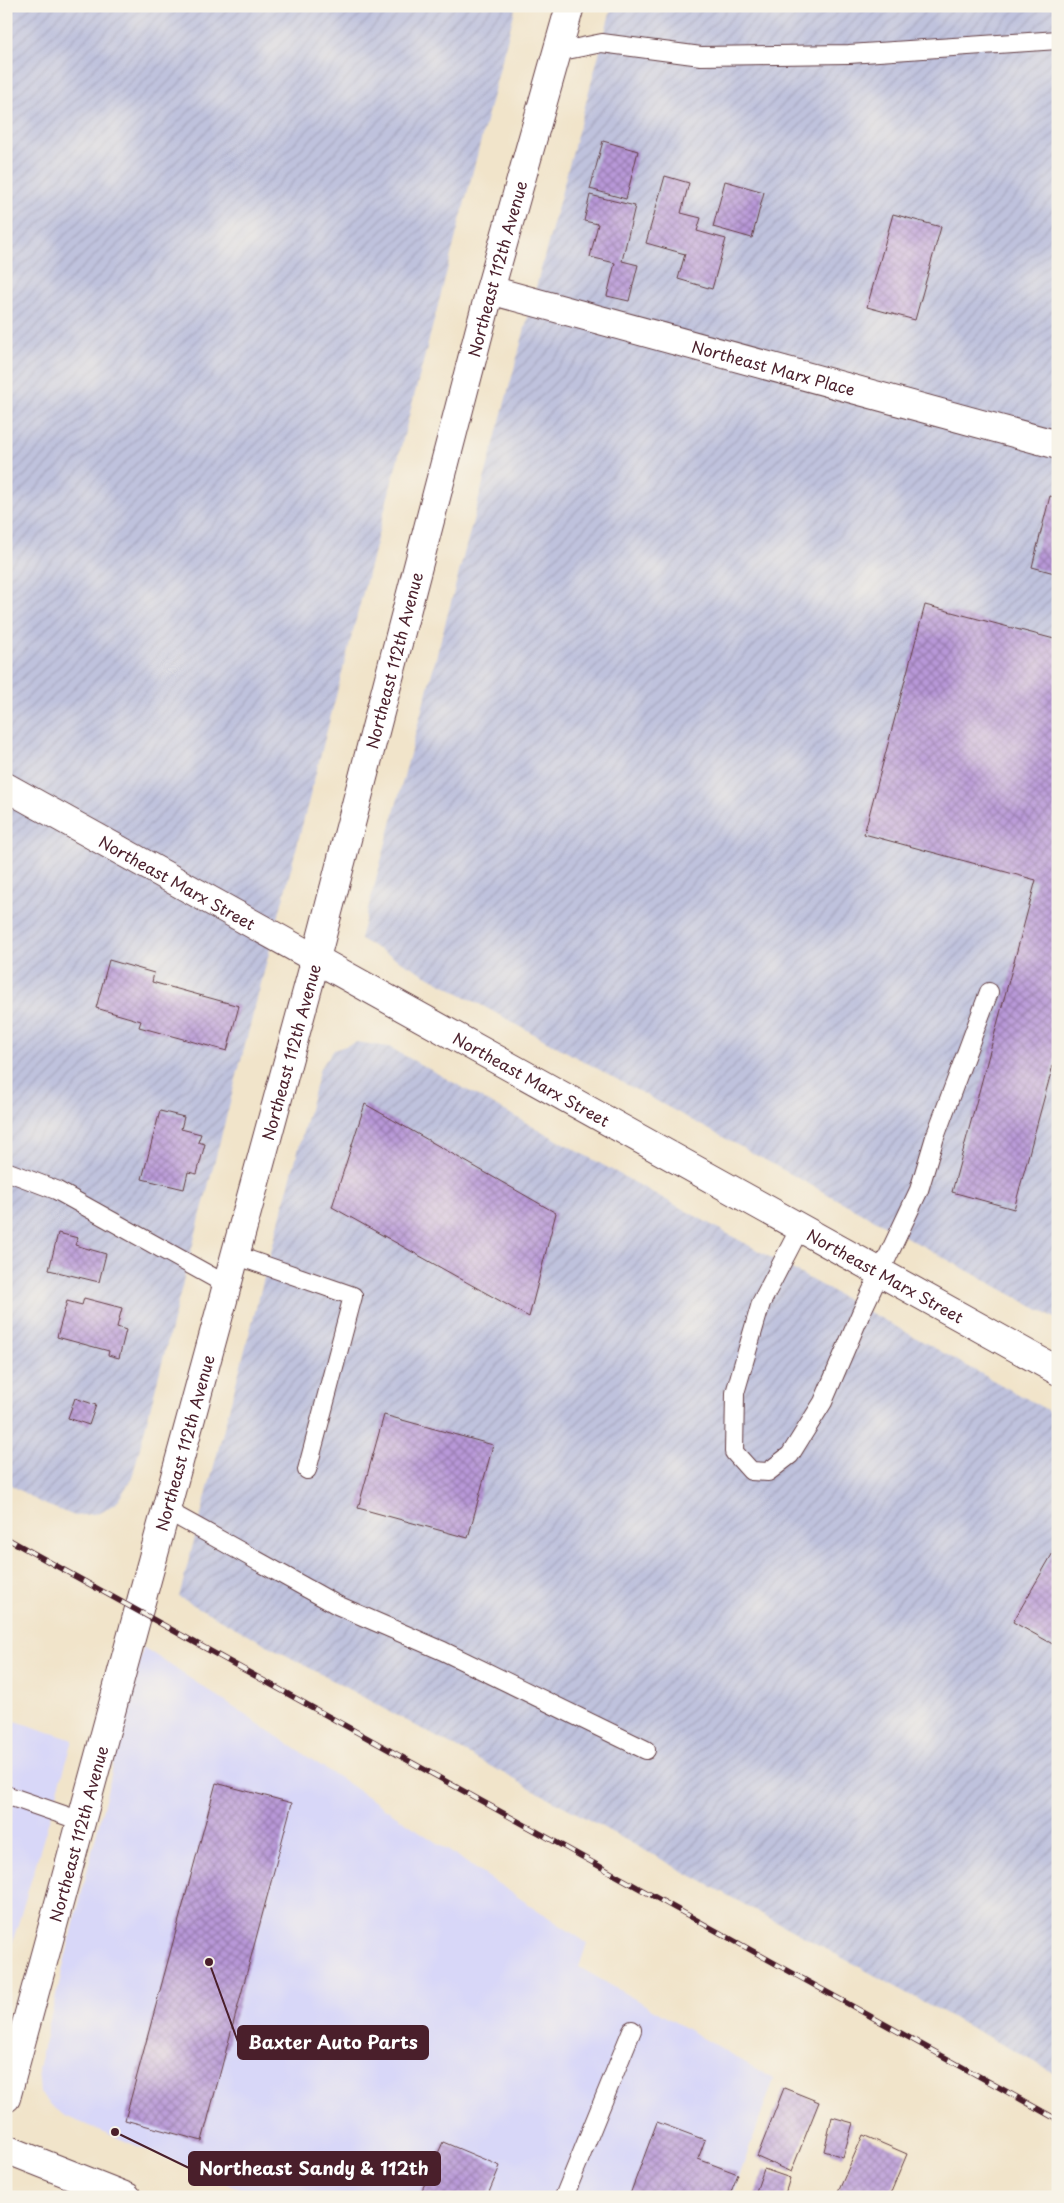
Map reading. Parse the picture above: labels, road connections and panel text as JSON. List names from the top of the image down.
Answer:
{
  "streets": {
    "street": ["Northeast 112th Avenue", "Northeast Marx Place", "Northeast Marx Street"]
  },
  "crossings": [
    ["Northeast 112th Avenue", "Northeast Marx Place"],
    ["Northeast 112th Avenue", "Northeast Marx Street"]
  ],
  "places": ["Baxter Auto Parts", "Northeast Sandy & 112th"]
}
